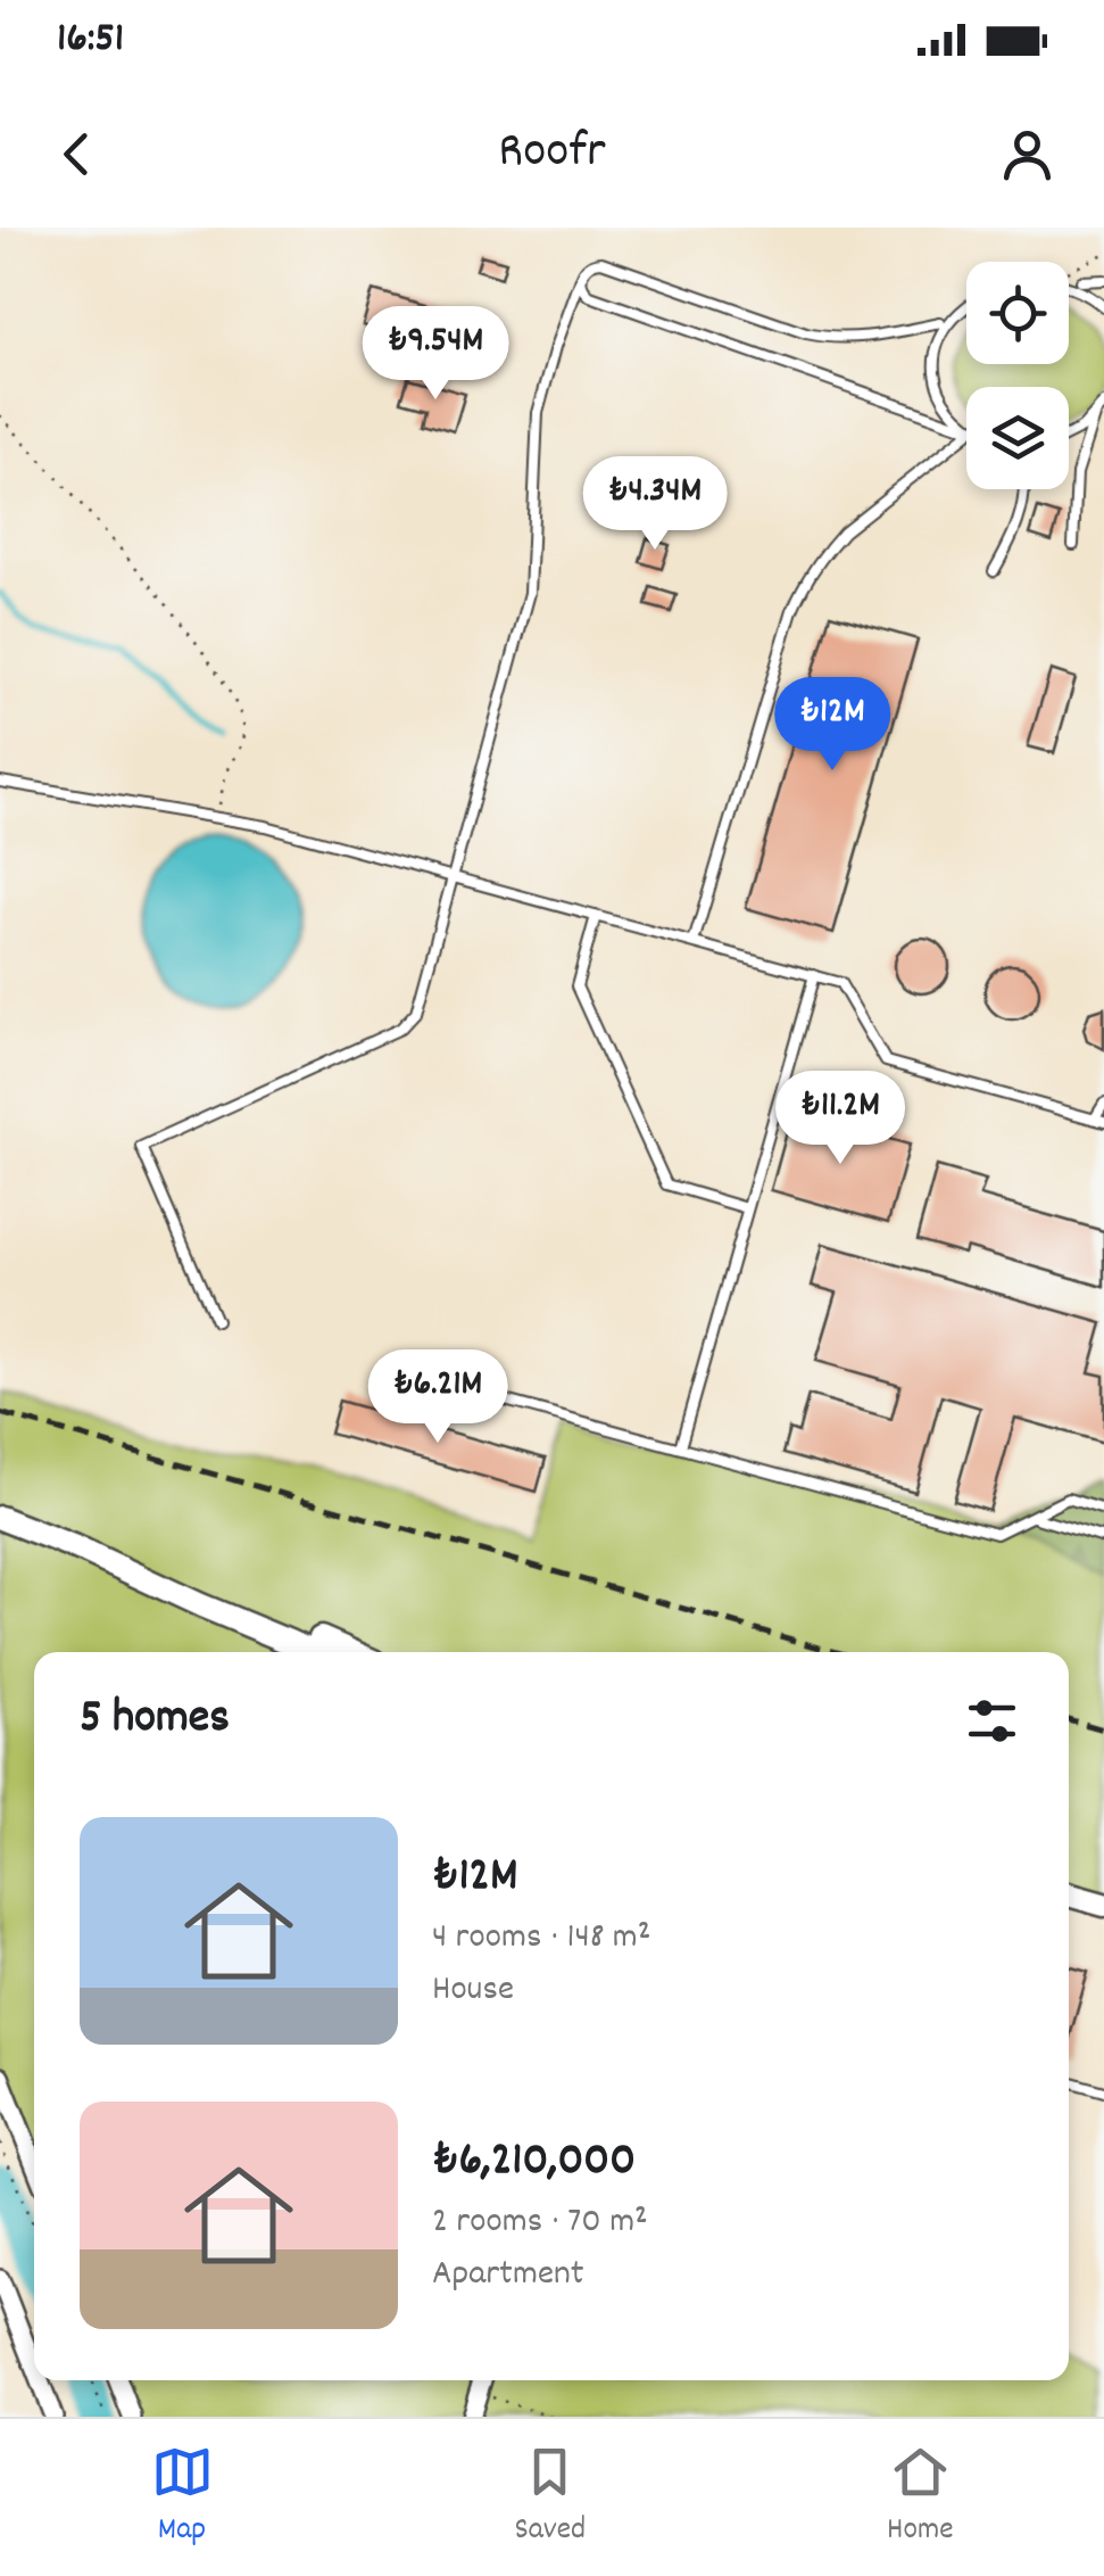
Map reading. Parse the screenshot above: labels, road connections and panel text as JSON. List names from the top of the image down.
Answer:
{
  "page": {
    "status": "16:51",
    "header": "Roofr",
    "price": [
      "₺9.54M",
      "₺4.34M",
      "₺12M",
      "₺11.2M",
      "₺6.21M"
    ],
    "heading": "5 homes",
    "list": [
      {
        "name": "₺12M",
        "note": "4 rooms · 148 m² · House"
      },
      {
        "name": "₺6,210,000",
        "note": "2 rooms · 70 m² · Apartment"
      }
    ],
    "tabs": ["Map", "Saved", "Home"]
  }
}
